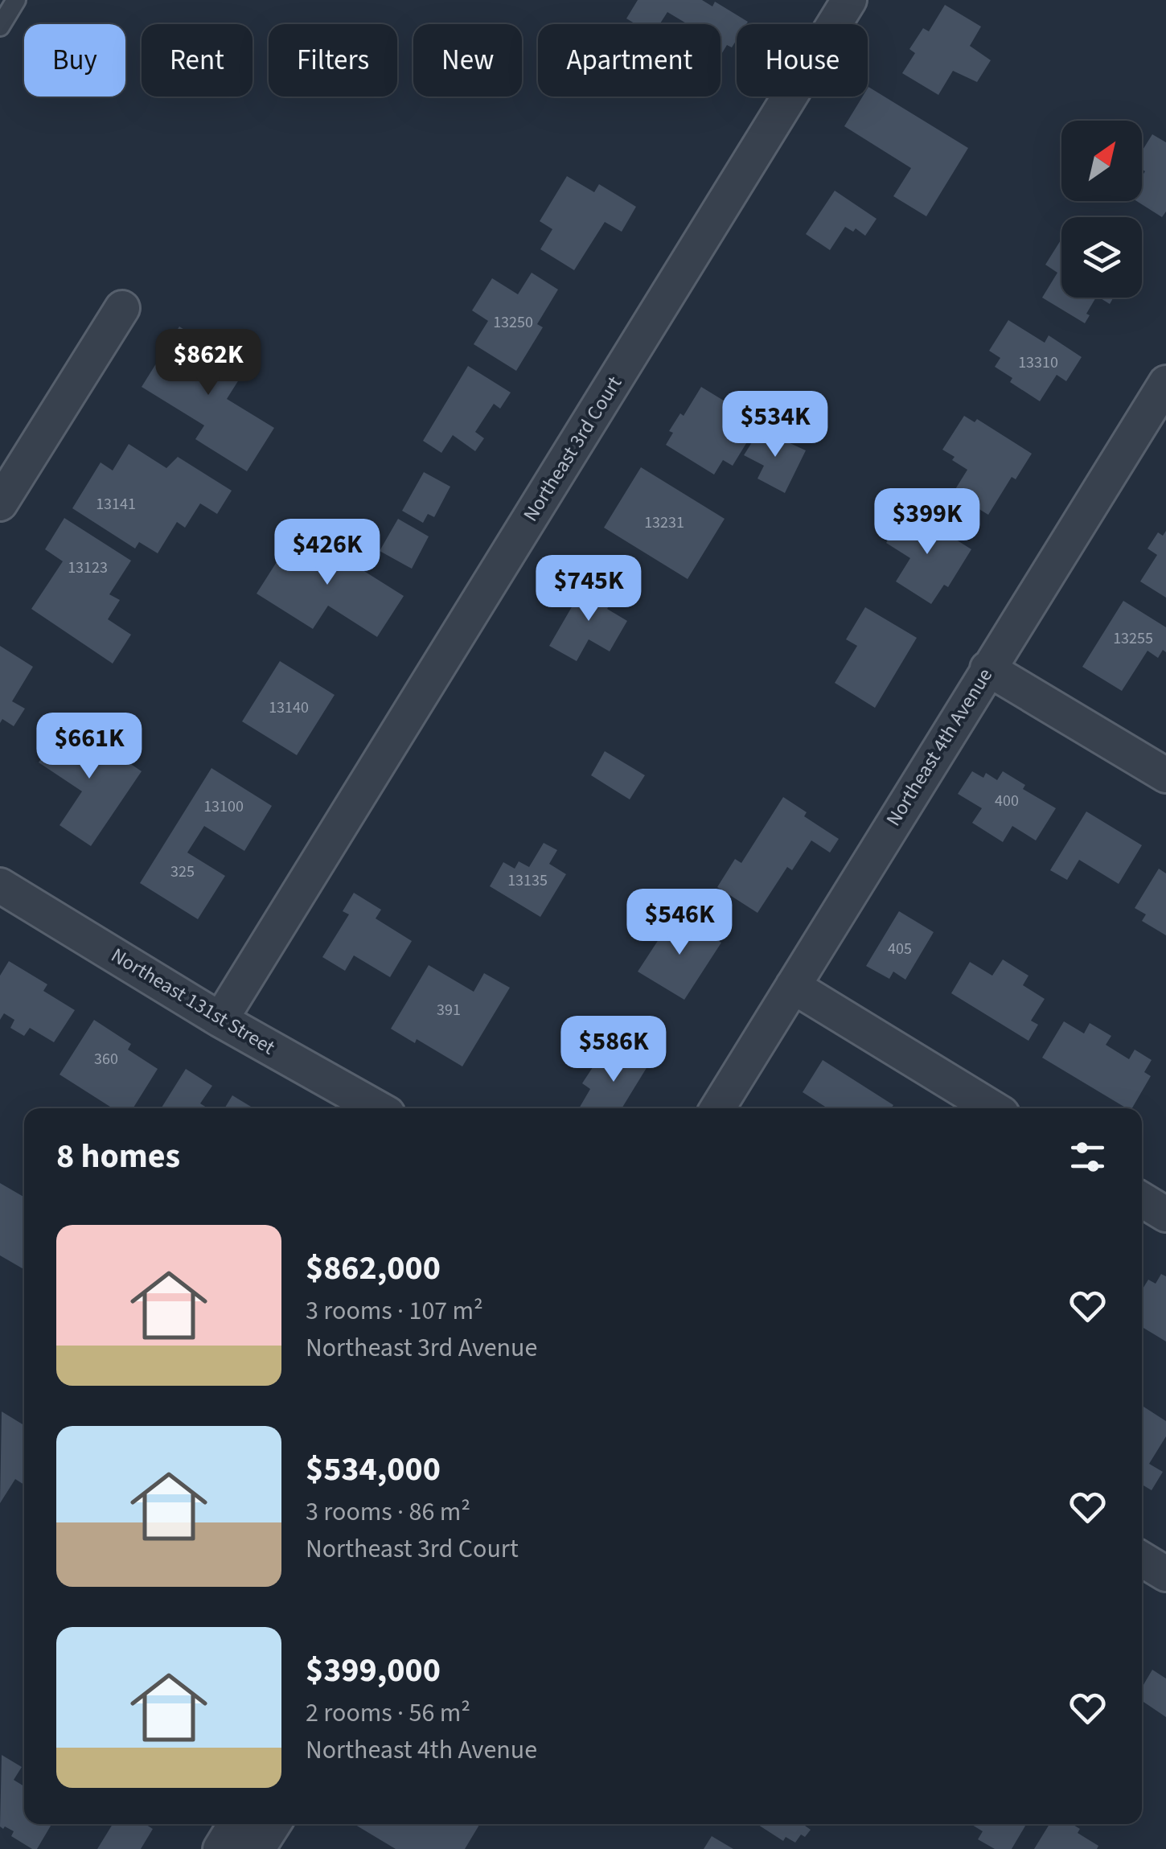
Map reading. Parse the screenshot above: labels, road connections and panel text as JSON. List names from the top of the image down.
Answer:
{
  "streets": {
    "street": ["Northeast 3rd Court", "Northeast 4th Avenue", "Northeast 131st Street"]
  },
  "crossings": [
    ["Northeast 3rd Court", "Northeast 131st Street"]
  ],
  "house_numbers": [
    "13250",
    "13310",
    "13141",
    "13231",
    "13123",
    "13255",
    "13140",
    "400",
    "13100",
    "325",
    "13135",
    "405",
    "391",
    "360"
  ],
  "north": "top right",
  "page": {
    "chip": [
      "Buy",
      "Rent",
      "Filters",
      "New",
      "Apartment",
      "House"
    ],
    "price": [
      "$862K",
      "$534K",
      "$399K",
      "$426K",
      "$745K",
      "$661K",
      "$546K",
      "$586K"
    ],
    "heading": "8 homes",
    "list": [
      {
        "name": "$862,000",
        "note": "3 rooms · 107 m² · Northeast 3rd Avenue"
      },
      {
        "name": "$534,000",
        "note": "3 rooms · 86 m² · Northeast 3rd Court"
      },
      {
        "name": "$399,000",
        "note": "2 rooms · 56 m² · Northeast 4th Avenue"
      }
    ]
  }
}
